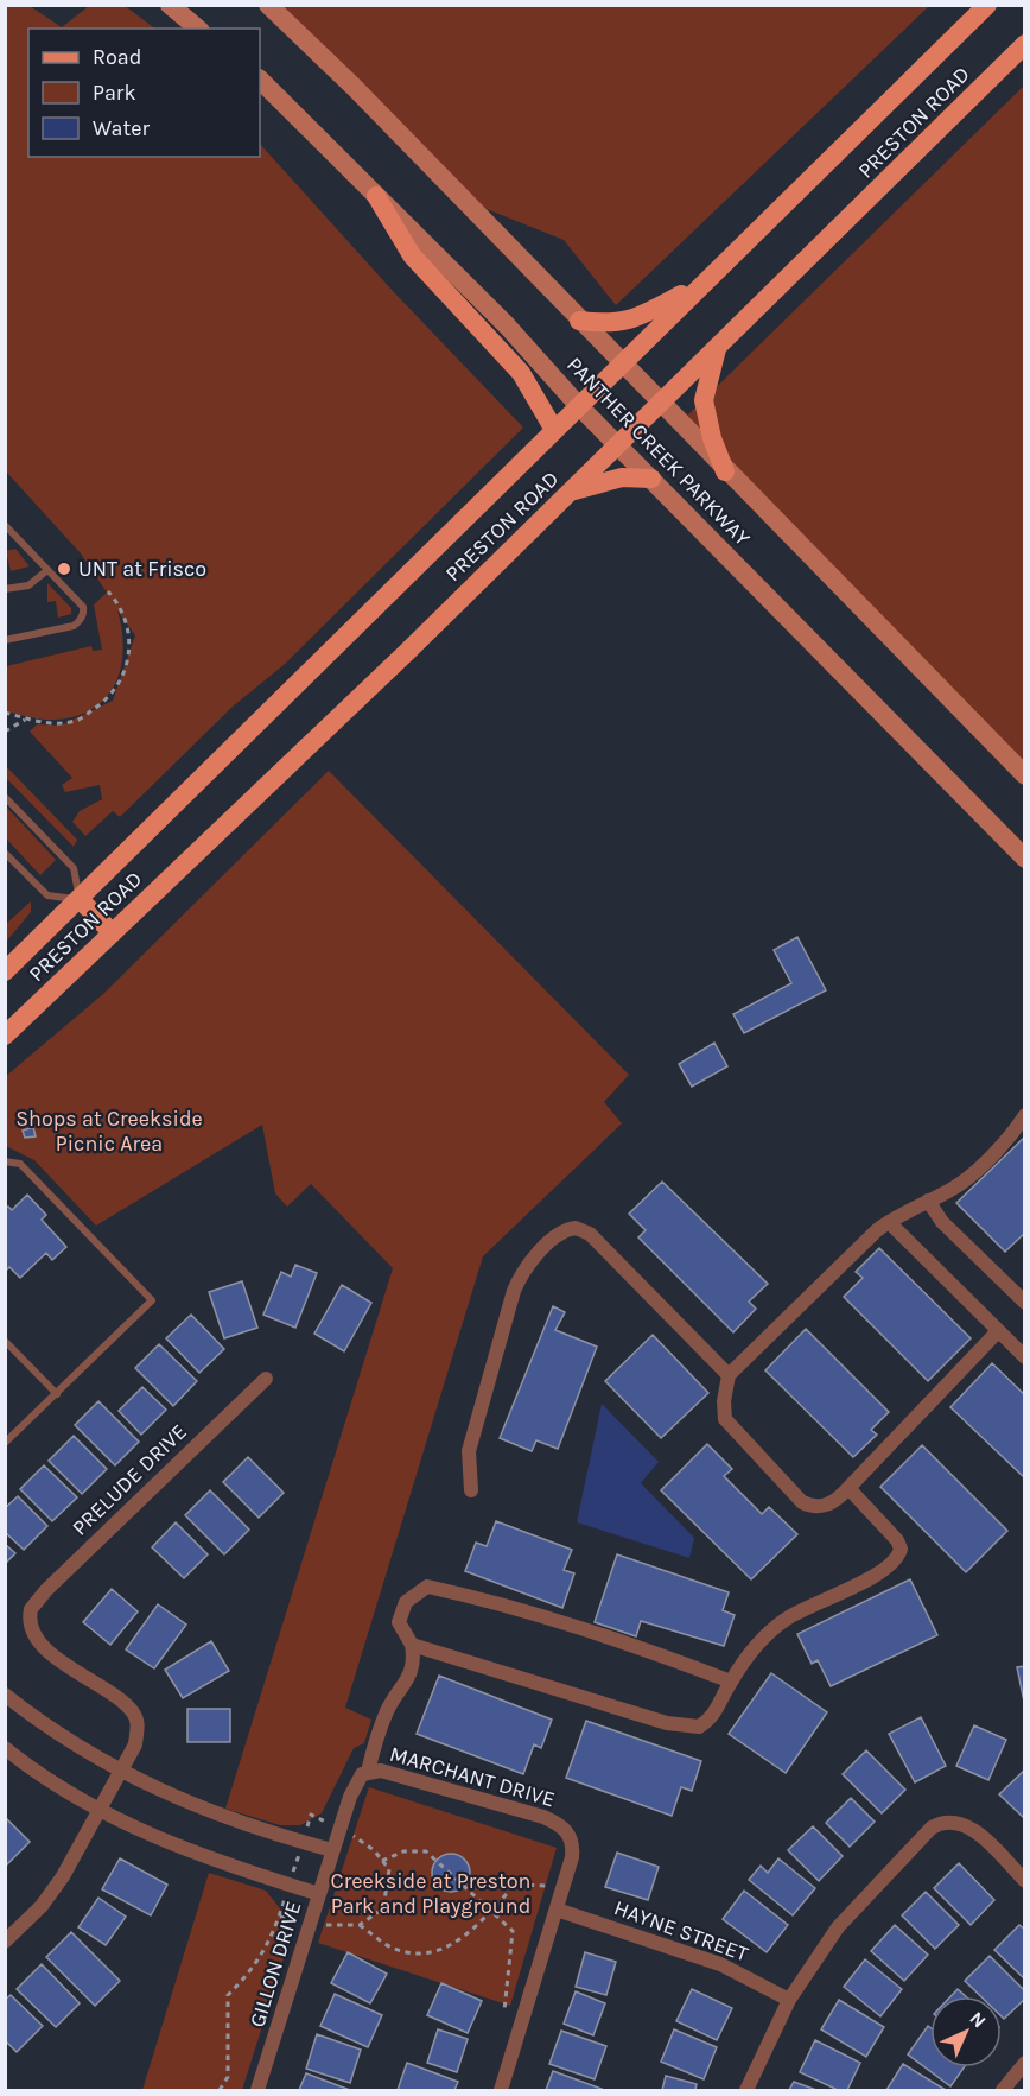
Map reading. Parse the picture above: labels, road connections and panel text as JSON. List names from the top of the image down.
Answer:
{
  "streets": {
    "main road": ["PRESTON ROAD", "PANTHER CREEK PARKWAY"],
    "street": [
      "PRELUDE DRIVE",
      "MARCHANT DRIVE",
      "HAYNE STREET",
      "GILLON DRIVE"
    ]
  },
  "crossings": [
    ["PRESTON ROAD", "PANTHER CREEK PARKWAY"],
    ["MARCHANT DRIVE", "HAYNE STREET"],
    ["MARCHANT DRIVE", "GILLON DRIVE"]
  ],
  "parks": ["Shops at Creekside Picnic Area", "Creekside at Preston Park and Playground"],
  "places": ["UNT at Frisco"],
  "legend": ["Road", "Park", "Water"],
  "north": "top right"
}
